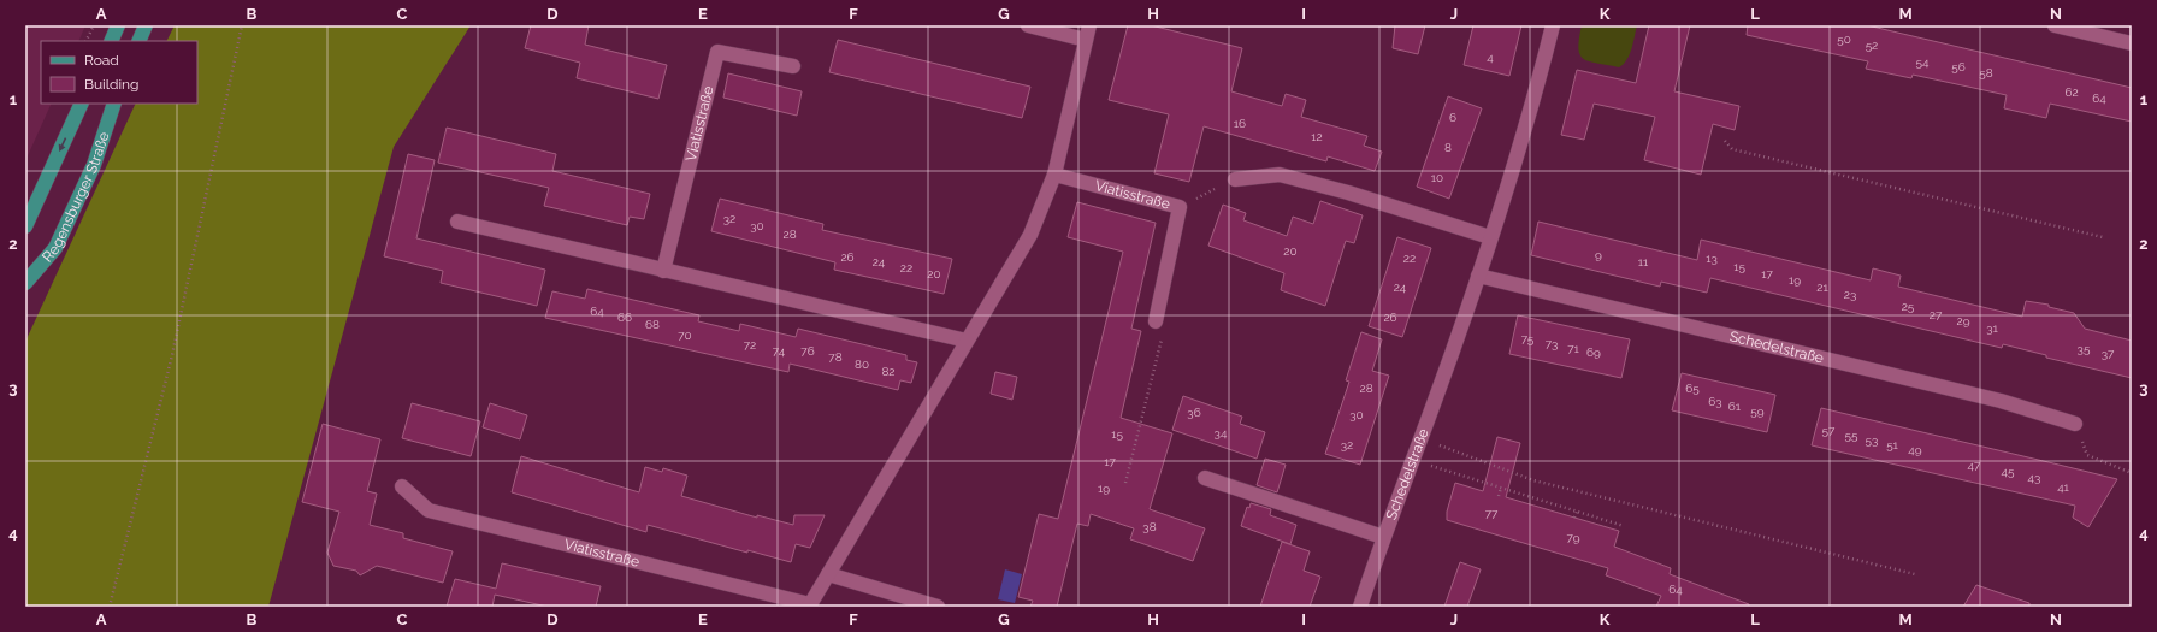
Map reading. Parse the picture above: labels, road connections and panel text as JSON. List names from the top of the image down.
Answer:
{
  "streets": {
    "main road": ["Regensburger Straße"],
    "street": ["Viatisstraße", "Schedelstraße"]
  },
  "house_numbers": [
    "50",
    "52",
    "4",
    "54",
    "56",
    "58",
    "62",
    "64",
    "6",
    "16",
    "12",
    "8",
    "10",
    "32",
    "30",
    "28",
    "20",
    "9",
    "26",
    "22",
    "13",
    "24",
    "11",
    "15",
    "22",
    "20",
    "17",
    "19",
    "24",
    "21",
    "23",
    "25",
    "64",
    "27",
    "66",
    "26",
    "29",
    "68",
    "31",
    "70",
    "75",
    "73",
    "72",
    "71",
    "35",
    "74",
    "76",
    "69",
    "37",
    "78",
    "80",
    "82",
    "28",
    "65",
    "63",
    "61",
    "59",
    "36",
    "30",
    "57",
    "34",
    "15",
    "55",
    "53",
    "32",
    "51",
    "49",
    "17",
    "47",
    "45",
    "43",
    "41",
    "19",
    "77",
    "38",
    "79",
    "64"
  ],
  "legend": ["Road", "Building"],
  "grid": {
    "columns": [
      "A",
      "B",
      "C",
      "D",
      "E",
      "F",
      "G",
      "H",
      "I",
      "J",
      "K",
      "L",
      "M",
      "N"
    ],
    "rows": [
      "1",
      "2",
      "3",
      "4"
    ]
  }
}
